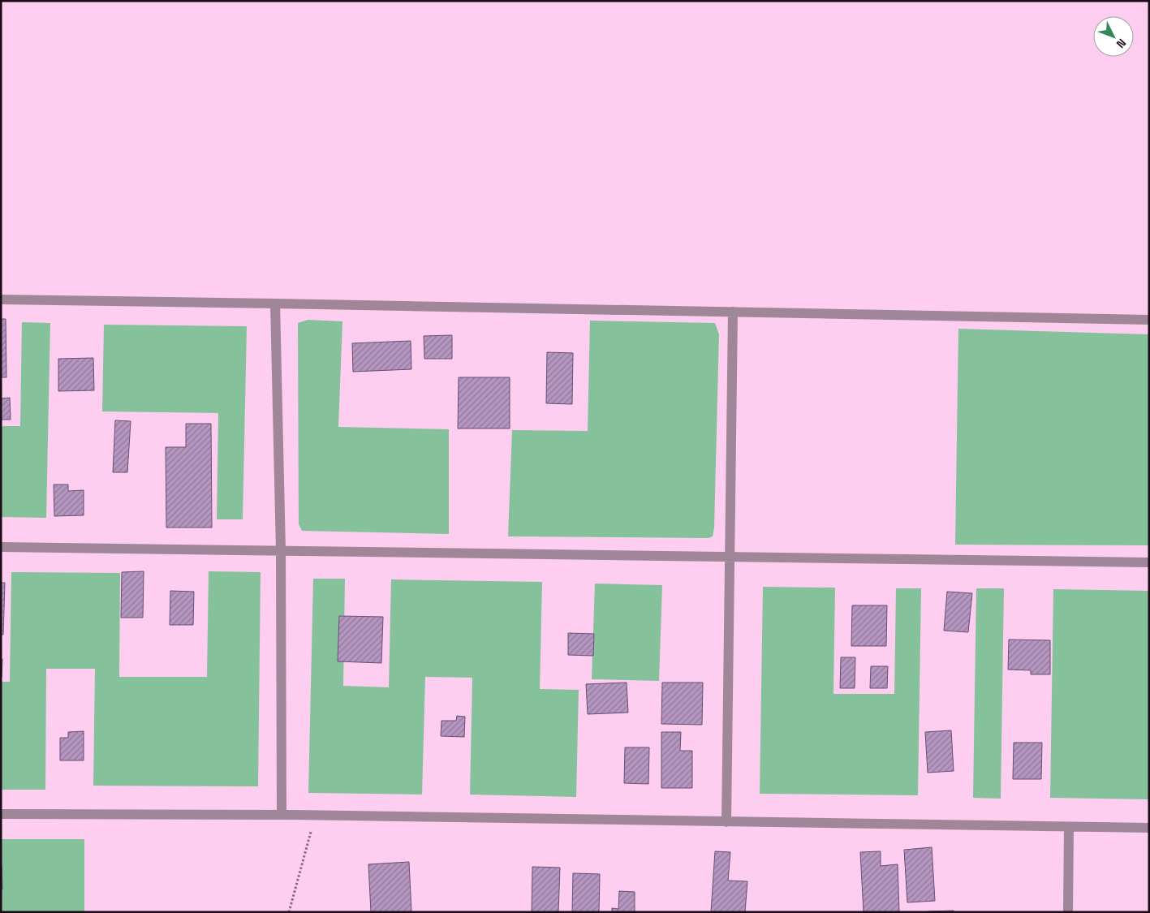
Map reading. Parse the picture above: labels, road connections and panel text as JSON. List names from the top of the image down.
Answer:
{
  "north": "bottom right"
}
